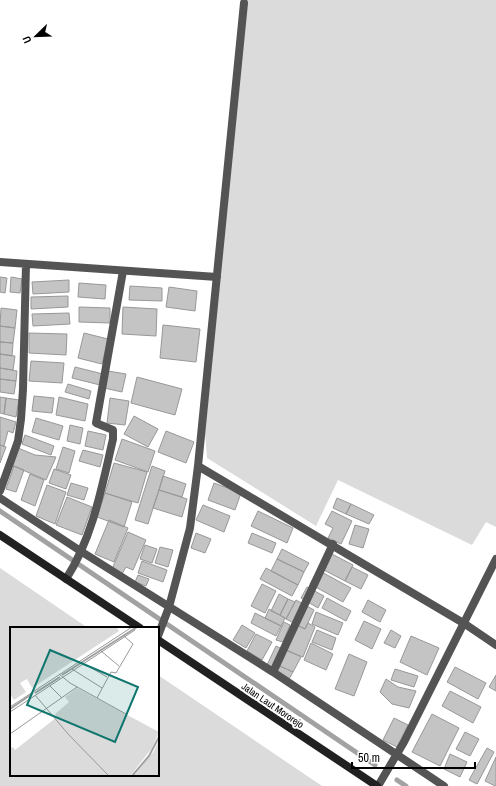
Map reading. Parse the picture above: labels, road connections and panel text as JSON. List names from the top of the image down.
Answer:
{
  "streets": {
    "street": ["Jalan Laut Mororejo"]
  },
  "scale_bar": "50 m",
  "north": "bottom left"
}
